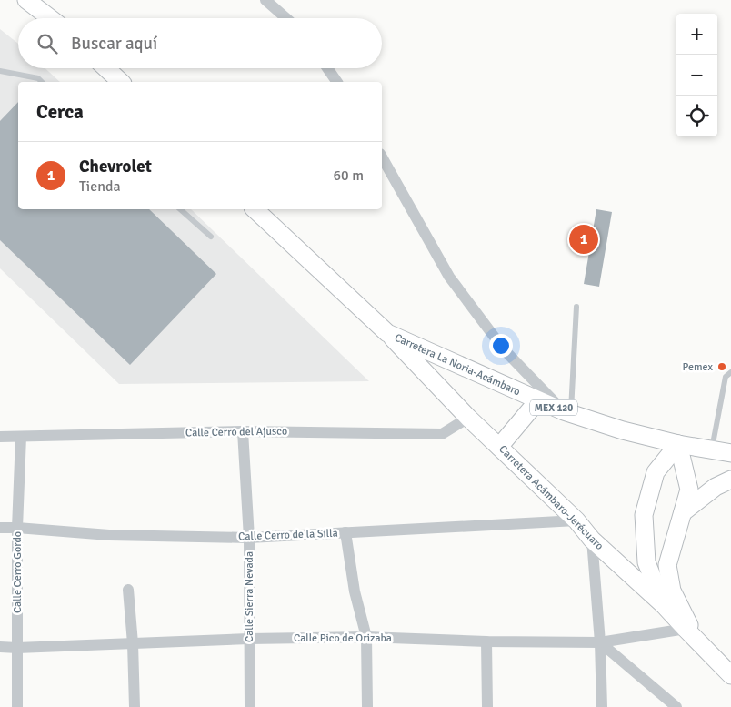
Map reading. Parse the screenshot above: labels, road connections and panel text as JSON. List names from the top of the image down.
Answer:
{
  "streets": {
    "main road": ["Carretera La Noria-Acámbaro", "MEX 120", "Carretera Acámbaro-Jerécuaro"],
    "street": [
      "Calle Cerro del Ajusco",
      "Calle Cerro de la Silla",
      "Calle Cerro Gordo",
      "Calle Sierra Nevada",
      "Calle Pico de Orizaba"
    ]
  },
  "crossings": [
    ["Carretera La Noria-Acámbaro", "Carretera Acámbaro-Jerécuaro"],
    ["Calle Cerro del Ajusco", "Carretera Acámbaro-Jerécuaro"],
    ["Calle Cerro del Ajusco", "Calle Cerro Gordo"],
    ["Calle Cerro del Ajusco", "Calle Sierra Nevada"],
    ["Carretera Acámbaro-Jerécuaro", "Calle Cerro de la Silla"],
    ["Carretera Acámbaro-Jerécuaro", "Calle Pico de Orizaba"],
    ["Calle Cerro de la Silla", "Calle Cerro Gordo"],
    ["Calle Cerro de la Silla", "Calle Sierra Nevada"],
    ["Calle Cerro Gordo", "Calle Pico de Orizaba"],
    ["Calle Sierra Nevada", "Calle Pico de Orizaba"]
  ],
  "places": ["Pemex"],
  "page": {
    "map_buttons": ["+", "−"],
    "search": "Buscar aquí",
    "heading": "Cerca",
    "list": [
      {
        "mark": "1",
        "name": "Chevrolet",
        "note": "Tienda",
        "value": "60 m"
      }
    ],
    "pins": "1"
  }
}
